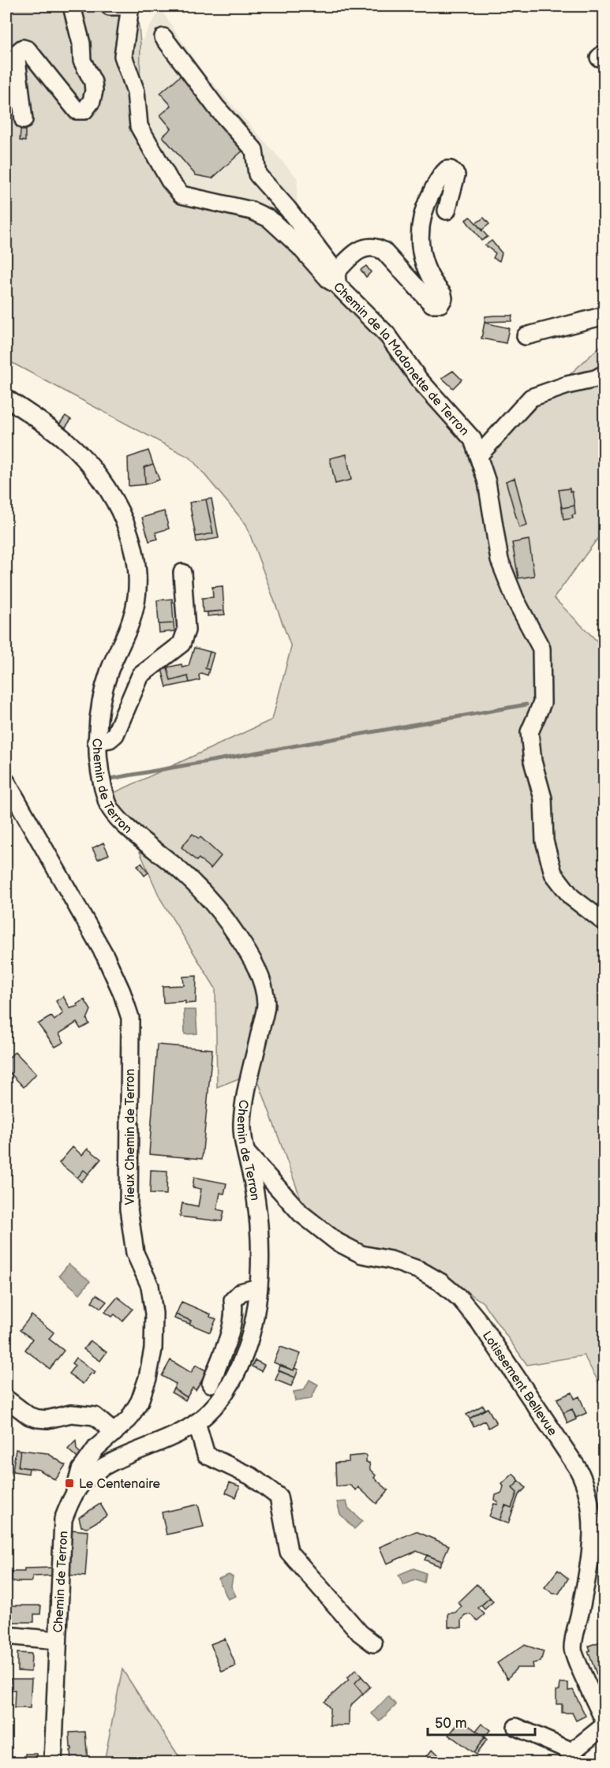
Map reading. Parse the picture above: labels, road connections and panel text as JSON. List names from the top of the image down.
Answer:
{
  "streets": {
    "street": [
      "Chemin de la Madonette de Terron",
      "Chemin de Terron",
      "Vieux Chemin de Terron",
      "Lotissement Bellevue"
    ]
  },
  "crossings": [
    ["Chemin de Terron", "Vieux Chemin de Terron"],
    ["Chemin de Terron", "Lotissement Bellevue"]
  ],
  "places": {
    "transit": ["Le Centenaire"]
  },
  "scale_bar": "50 m"
}
